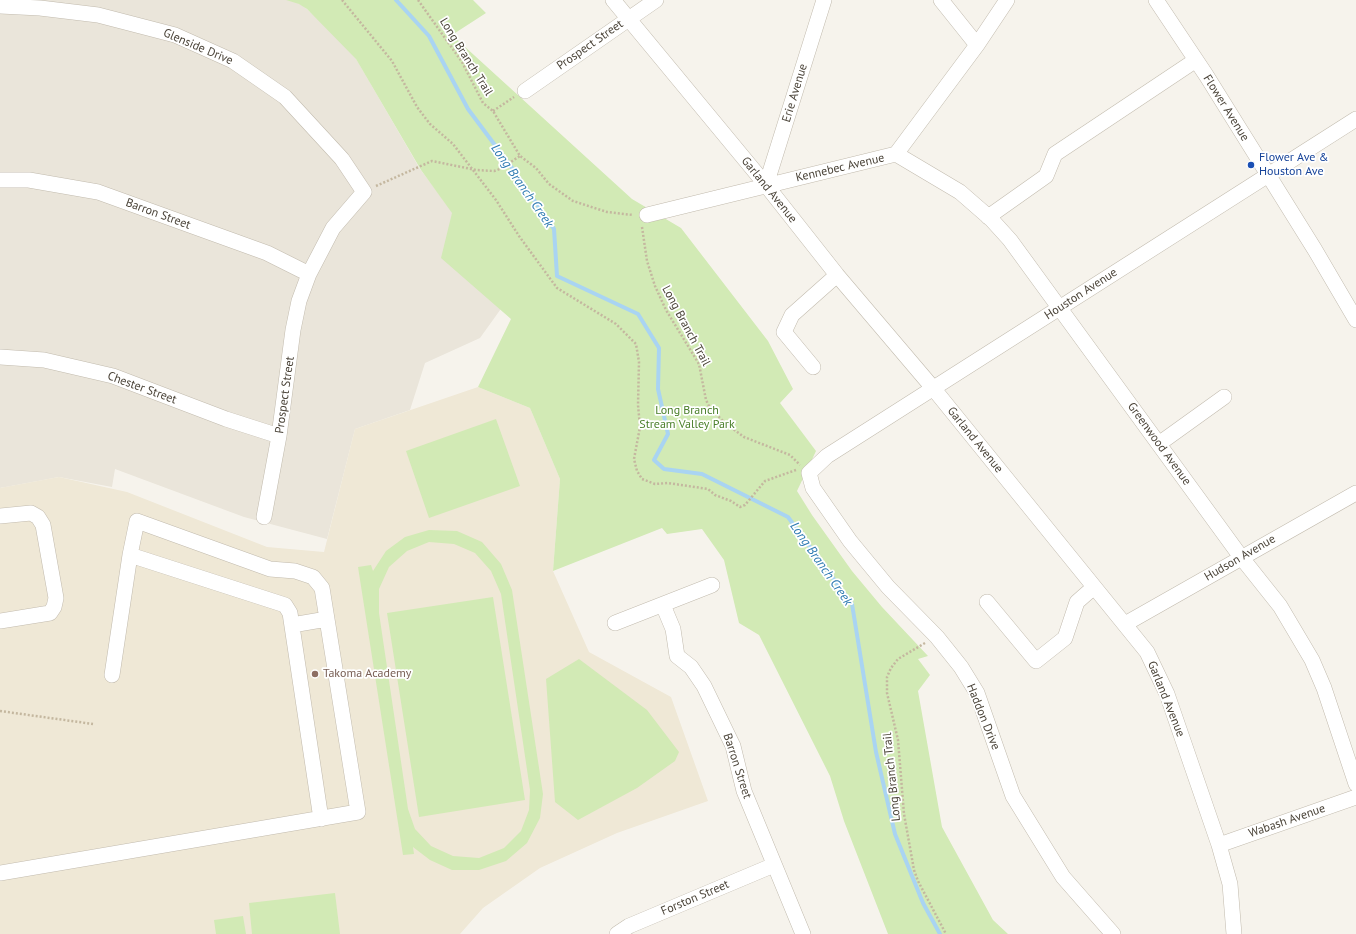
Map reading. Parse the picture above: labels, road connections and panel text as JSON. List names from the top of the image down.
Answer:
{
  "streets": {
    "street": [
      "Prospect Street",
      "Glenside Drive",
      "Erie Avenue",
      "Flower Avenue",
      "Kennebec Avenue",
      "Garland Avenue",
      "Barron Street",
      "Houston Avenue",
      "Chester Street",
      "Greenwood Avenue",
      "Hudson Avenue",
      "Haddon Drive",
      "Wabash Avenue",
      "Forston Street"
    ],
    "path": ["Long Branch Trail"]
  },
  "crossings": [
    ["Prospect Street", "Garland Avenue"],
    ["Prospect Street", "Barron Street"],
    ["Prospect Street", "Chester Street"],
    ["Long Branch Trail", "Kennebec Avenue"],
    ["Long Branch Trail", "Houston Avenue"],
    ["Long Branch Trail", "Haddon Drive"],
    ["Erie Avenue", "Kennebec Avenue"],
    ["Erie Avenue", "Garland Avenue"],
    ["Flower Avenue", "Houston Avenue"],
    ["Kennebec Avenue", "Garland Avenue"],
    ["Kennebec Avenue", "Greenwood Avenue"],
    ["Garland Avenue", "Houston Avenue"],
    ["Garland Avenue", "Hudson Avenue"],
    ["Garland Avenue", "Wabash Avenue"],
    ["Barron Street", "Forston Street"],
    ["Houston Avenue", "Greenwood Avenue"],
    ["Houston Avenue", "Haddon Drive"],
    ["Greenwood Avenue", "Hudson Avenue"]
  ],
  "water": ["Long Branch Creek"],
  "parks": ["Long Branch Stream Valley Park"],
  "places": ["Flower Ave & Houston Ave", "Takoma Academy"]
}
